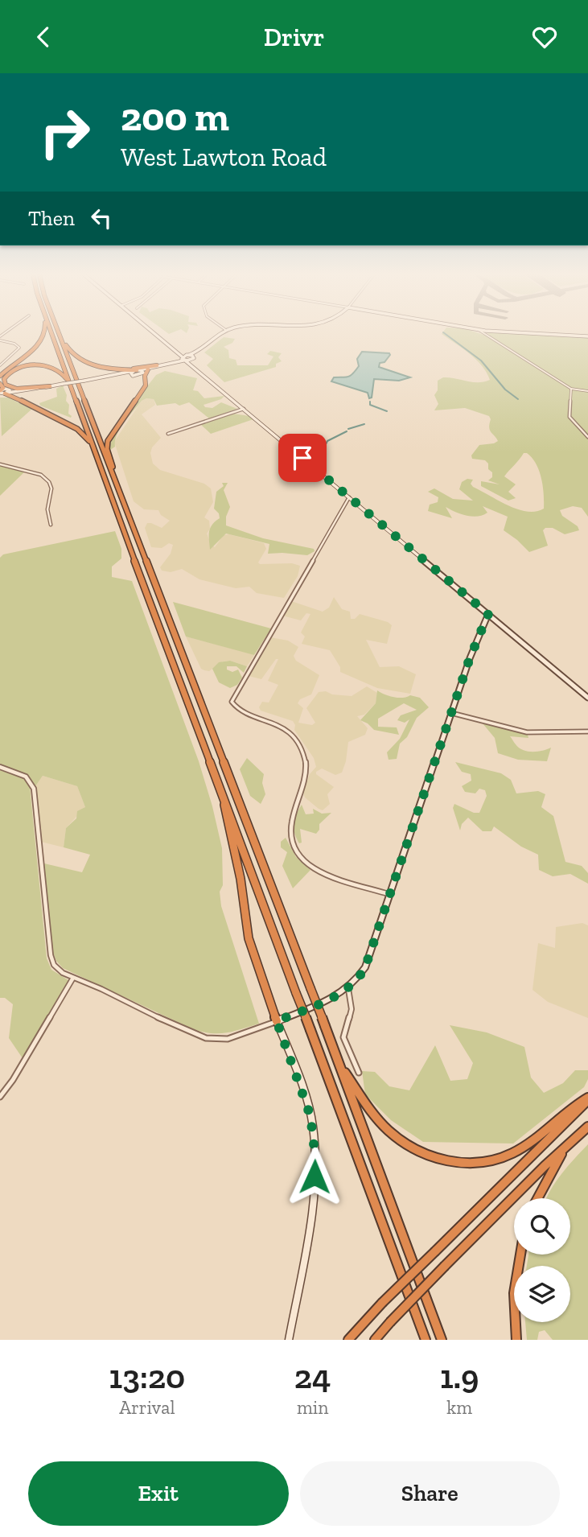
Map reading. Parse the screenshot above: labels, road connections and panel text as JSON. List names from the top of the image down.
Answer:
{
  "page": {
    "header": "Drivr",
    "turn": ["200 m", "West Lawton Road"],
    "then": "Then",
    "eta": [
      "13:20",
      "Arrival",
      "24",
      "min",
      "1.9",
      "km"
    ],
    "buttons": ["Exit", "Share"]
  }
}
